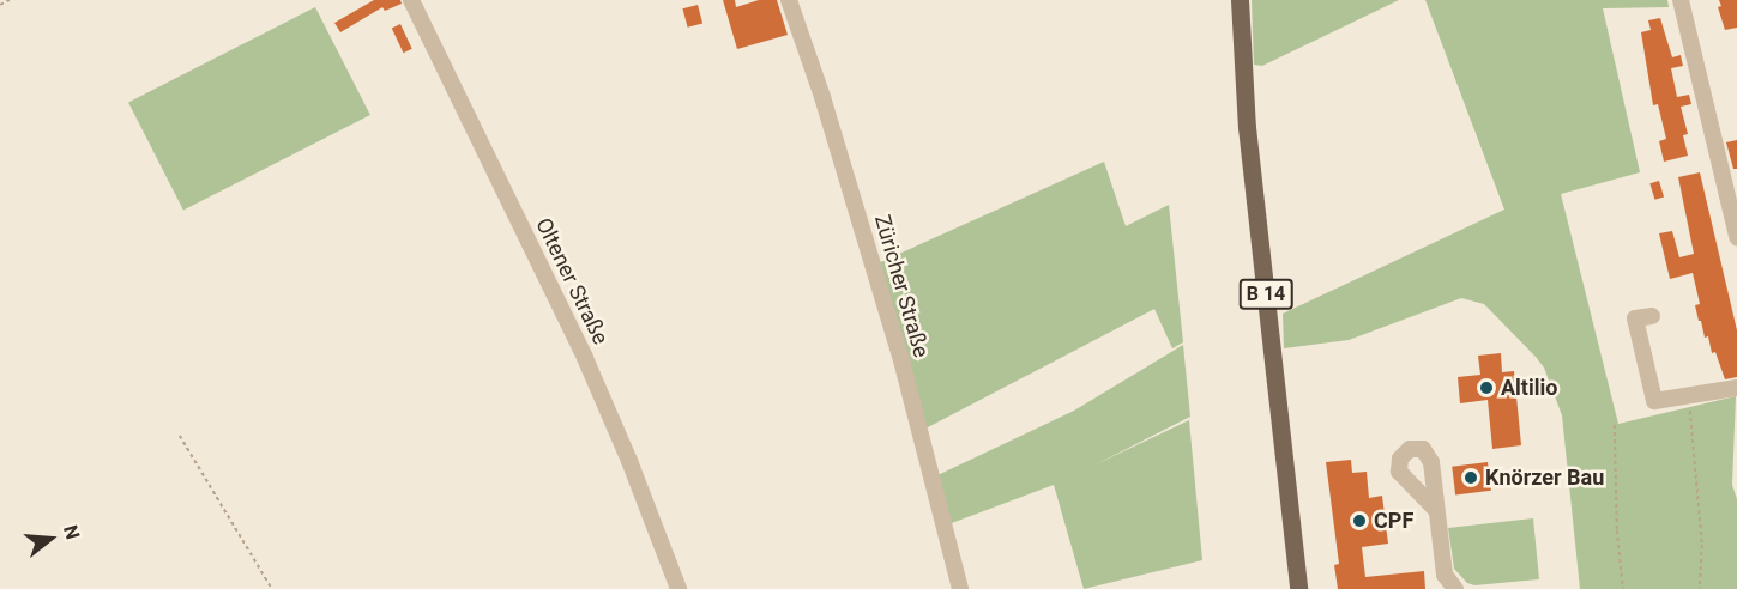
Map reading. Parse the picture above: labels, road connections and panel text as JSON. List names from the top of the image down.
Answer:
{
  "streets": {
    "main road": ["B 14"],
    "street": ["Oltener Straße", "Züricher Straße"]
  },
  "places": ["Altilio", "Knörzer Bau", "CPF"],
  "north": "right"
}
